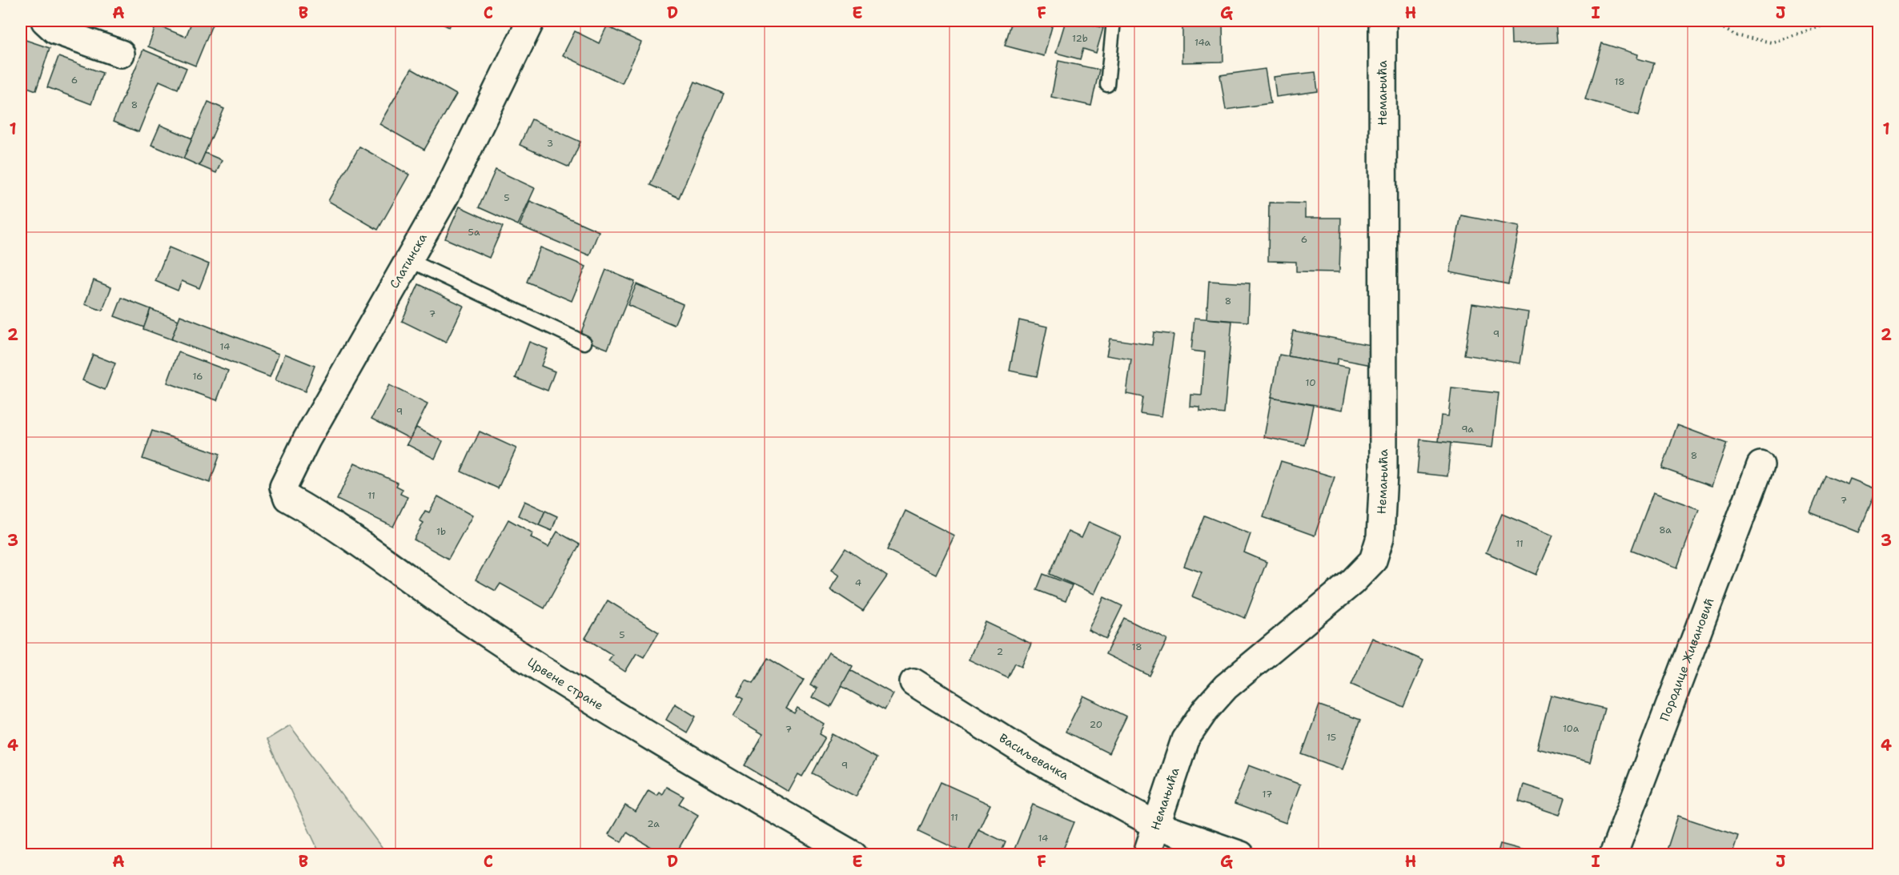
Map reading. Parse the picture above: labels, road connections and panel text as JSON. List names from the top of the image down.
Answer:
{
  "streets": {
    "street": [
      "Немањића",
      "Слатинска",
      "Породице Живановић",
      "Црвене стране",
      "Васиљевачка"
    ]
  },
  "crossings": [
    ["Немањића", "Васиљевачка"],
    ["Слатинска", "Црвене стране"]
  ],
  "house_numbers": [
    "12b",
    "14a",
    "6",
    "18",
    "8",
    "3",
    "5",
    "5a",
    "6",
    "8",
    "7",
    "9",
    "14",
    "16",
    "10",
    "9",
    "9a",
    "8",
    "11",
    "7",
    "8a",
    "1b",
    "11",
    "4",
    "5",
    "18",
    "2",
    "20",
    "10a",
    "7",
    "15",
    "9",
    "17",
    "11",
    "2a",
    "14"
  ],
  "grid": {
    "columns": [
      "A",
      "B",
      "C",
      "D",
      "E",
      "F",
      "G",
      "H",
      "I",
      "J"
    ],
    "rows": [
      "1",
      "2",
      "3",
      "4"
    ]
  }
}
